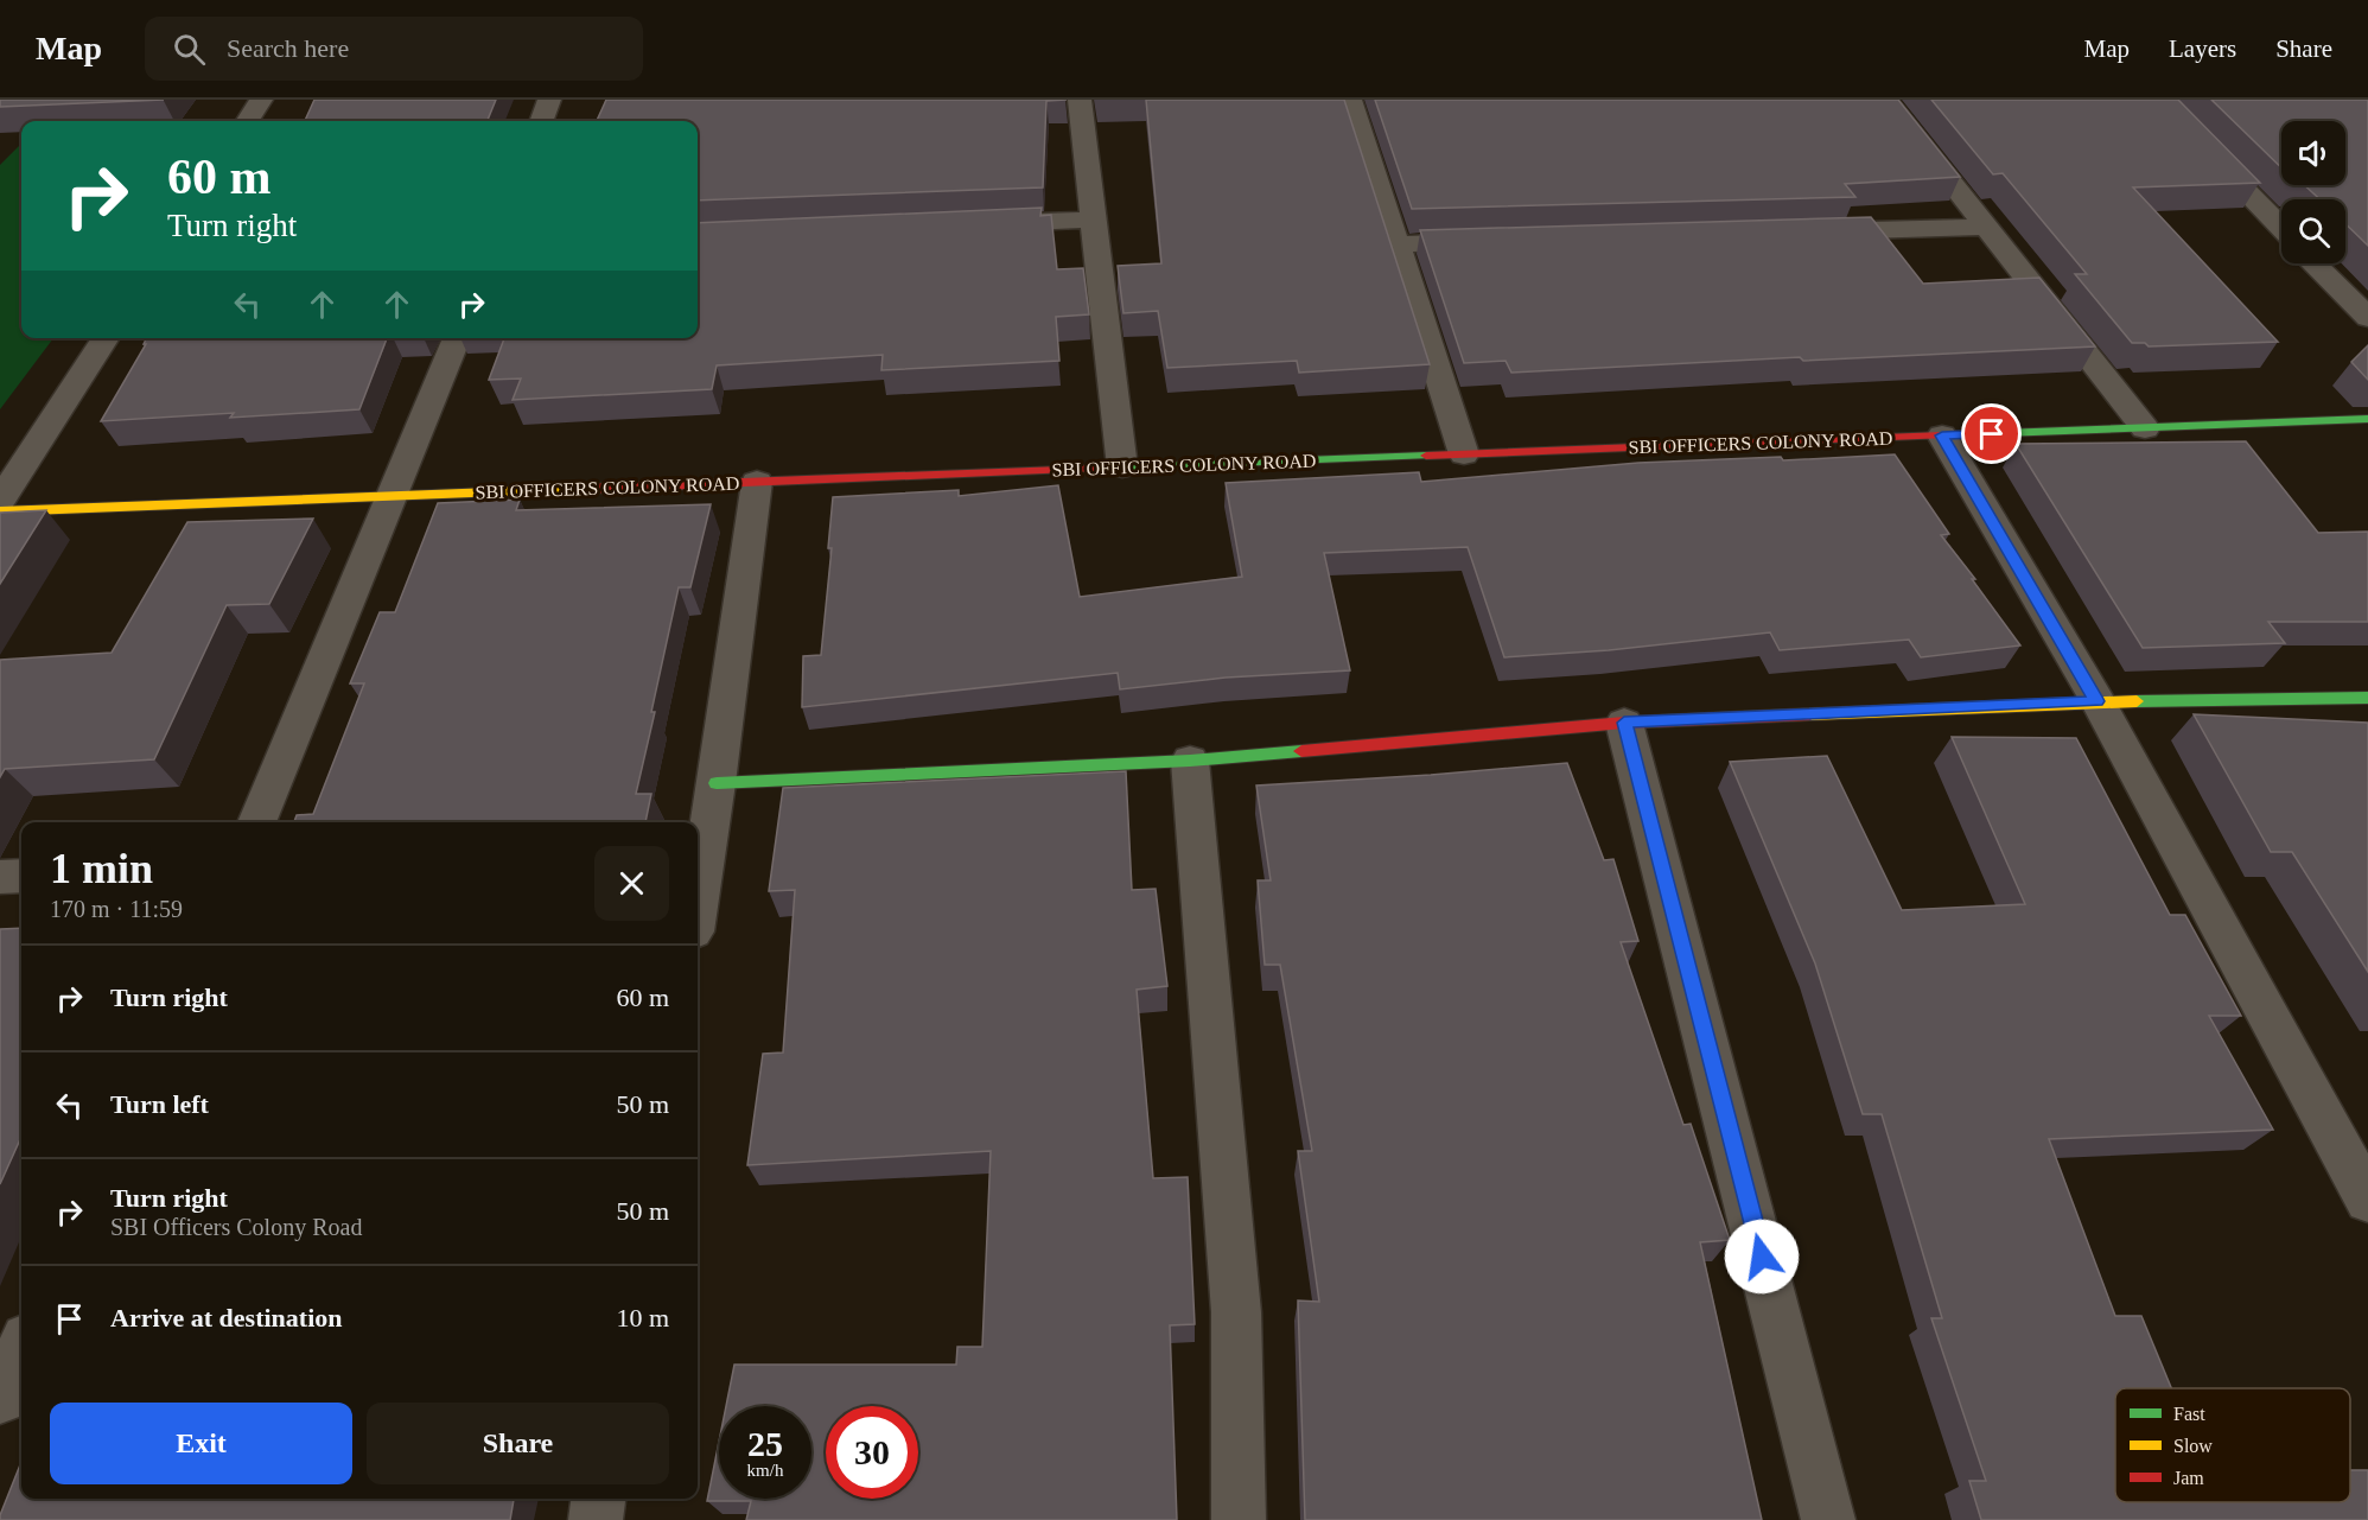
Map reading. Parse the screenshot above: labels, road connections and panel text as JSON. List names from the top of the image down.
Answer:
{
  "streets": {
    "street": ["SBI OFFICERS COLONY ROAD"]
  },
  "legend": ["Fast", "Slow", "Jam"],
  "page": {
    "header": "Map",
    "search": "Search here",
    "nav": ["Map", "Layers", "Share"],
    "turn": ["60 m", "Turn right"],
    "heading": ["1 min", "170 m · 11:59"],
    "list": [
      {
        "name": "Turn right",
        "value": "60 m"
      },
      {
        "name": "Turn left",
        "value": "50 m"
      },
      {
        "name": "Turn right",
        "note": "SBI Officers Colony Road",
        "value": "50 m"
      },
      {
        "name": "Arrive at destination",
        "value": "10 m"
      }
    ],
    "buttons": ["Exit", "Share"],
    "speed": "25 km/h",
    "limit": "30"
  }
}
